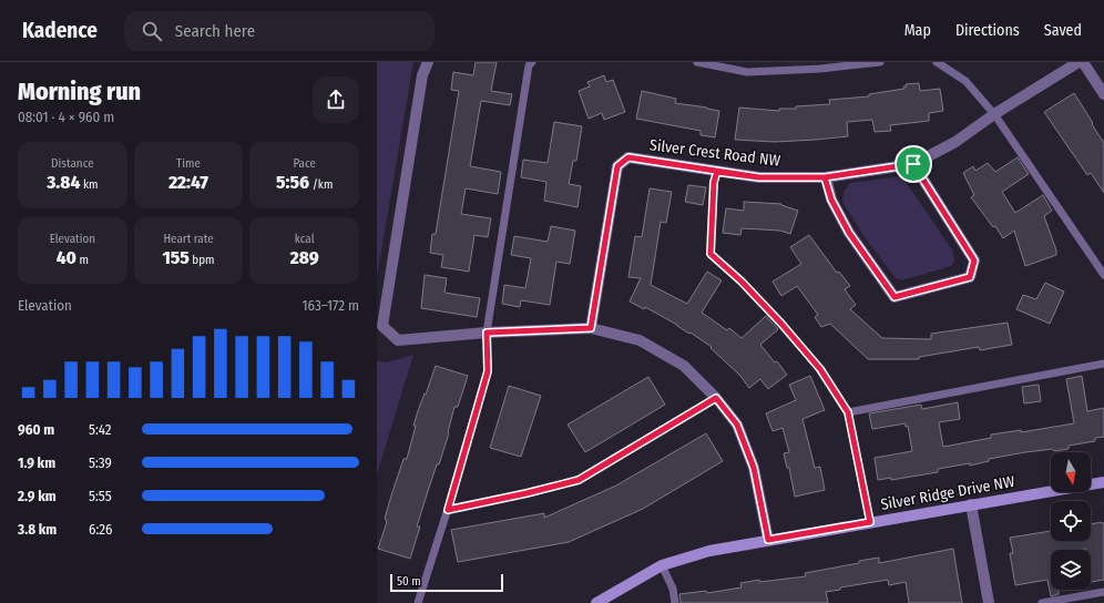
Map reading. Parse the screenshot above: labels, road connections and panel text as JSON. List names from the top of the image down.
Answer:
{
  "streets": {
    "street": ["Silver Crest Road NW", "Silver Ridge Drive NW"]
  },
  "scale_bar": "50 m",
  "north": "bottom",
  "page": {
    "header": "Kadence",
    "search": "Search here",
    "nav": ["Map", "Directions", "Saved"],
    "heading": ["Morning run", "08:01 · 4 × 960 m"],
    "stats": [
      ["Distance", "3.84 km"],
      ["Time", "22:47"],
      ["Pace", "5:56 /km"],
      ["Elevation", "40 m"],
      ["Heart rate", "155 bpm"],
      ["kcal", "289"]
    ],
    "chart": ["Elevation", "163–172 m"],
    "list": [
      {
        "name": "960 m",
        "note": "5:42"
      },
      {
        "name": "1.9 km",
        "note": "5:39"
      },
      {
        "name": "2.9 km",
        "note": "5:55"
      },
      {
        "name": "3.8 km",
        "note": "6:26"
      }
    ],
    "scale": "50 m"
  }
}
